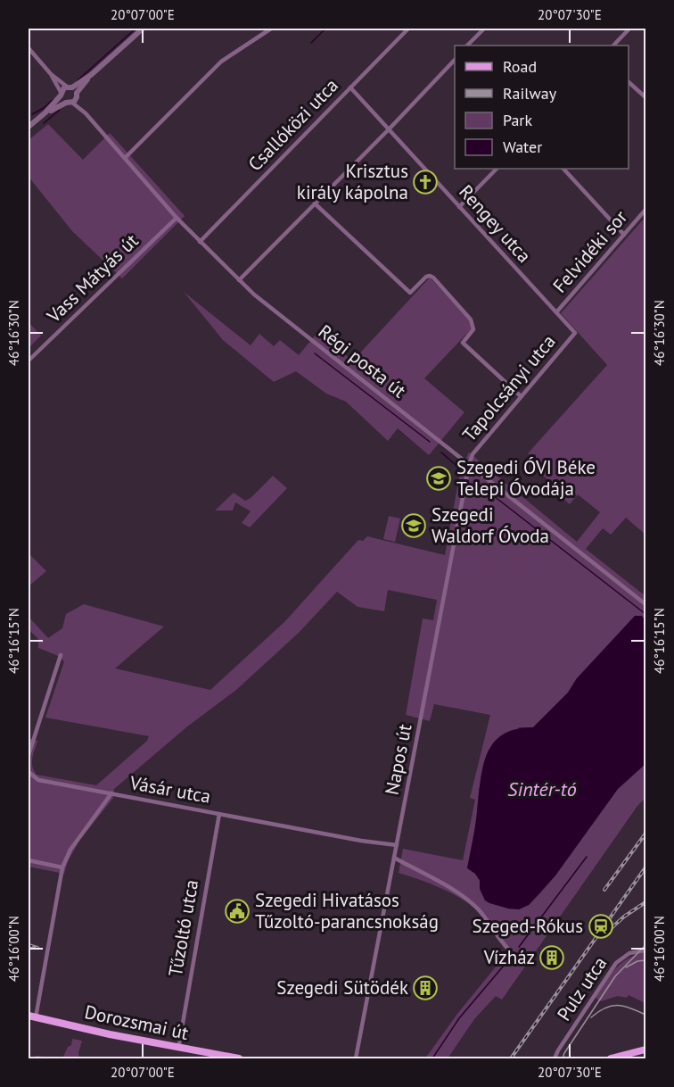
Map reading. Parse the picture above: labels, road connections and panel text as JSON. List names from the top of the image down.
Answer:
{
  "streets": {
    "main road": ["Dorozsmai út"],
    "street": [
      "Csallóközi utca",
      "Rengey utca",
      "Felvidéki sor",
      "Vass Mátyás út",
      "Régi posta út",
      "Tapolcsányi utca",
      "Napos út",
      "Vásár utca",
      "Tűzoltó utca",
      "Pulz utca"
    ]
  },
  "crossings": [
    ["Csallóközi utca", "Rengey utca"],
    ["Csallóközi utca", "Régi posta út"],
    ["Rengey utca", "Felvidéki sor"],
    ["Rengey utca", "Tapolcsányi utca"],
    ["Vass Mátyás út", "Régi posta út"],
    ["Régi posta út", "Tapolcsányi utca"],
    ["Régi posta út", "Napos út"],
    ["Tapolcsányi utca", "Napos út"],
    ["Napos út", "Vásár utca"],
    ["Vásár utca", "Tűzoltó utca"],
    ["Vásár utca", "Dorozsmai út"],
    ["Tűzoltó utca", "Dorozsmai út"]
  ],
  "water": ["Sintér-tó"],
  "places": {
    "church": ["Krisztus király kápolna"],
    "school or university": ["Szegedi ÓVI Béke Telepi Óvodája", "Szegedi Waldorf Óvoda"],
    "public building": ["Szegedi Hivatásos Tűzoltó-parancsnokság"],
    "station": ["Szeged-Rókus"],
    "building": ["Vízház", "Szegedi Sütödék"]
  },
  "legend": [
    "Road",
    "Railway",
    "Park",
    "Water"
  ],
  "coordinates": [
    "20°07'00\"E",
    "20°07'30\"E",
    "46°16'30\"N",
    "46°16'15\"N",
    "46°16'00\"N"
  ]
}
